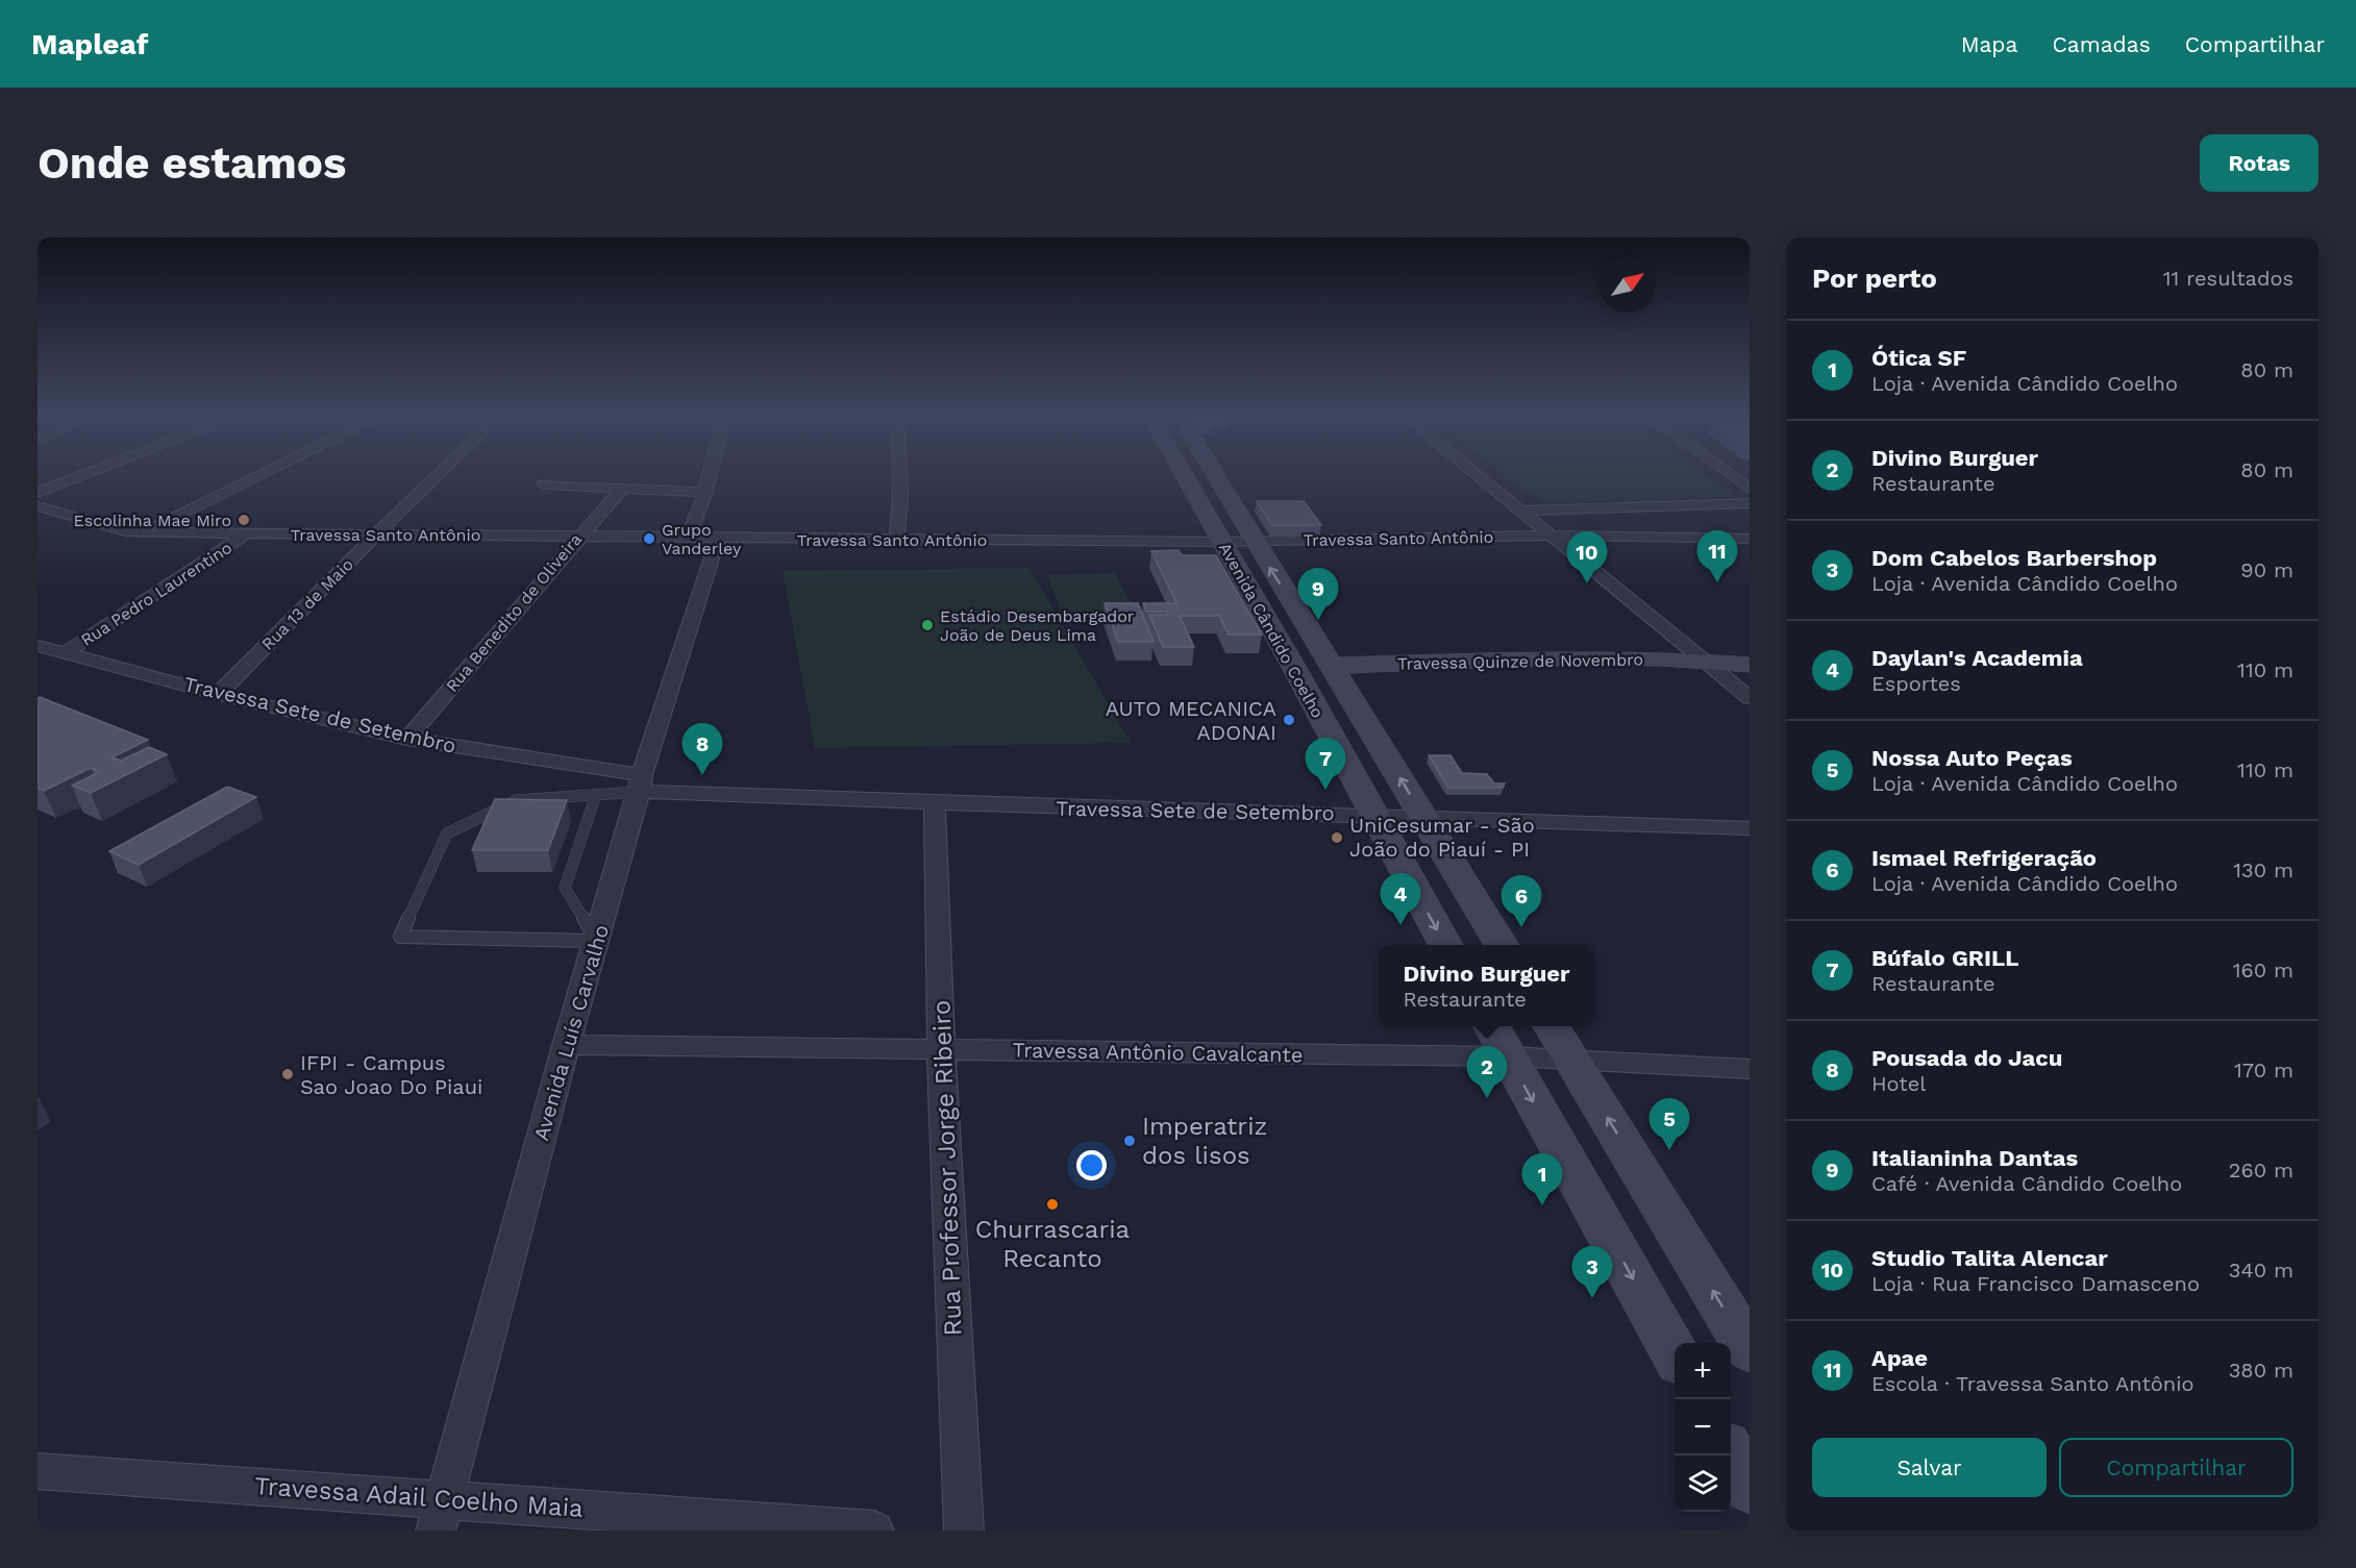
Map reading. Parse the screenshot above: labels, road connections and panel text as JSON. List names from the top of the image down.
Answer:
{
  "streets": {
    "main road": ["Avenida Cândido Coelho", "Travessa Quinze de Novembro"],
    "street": [
      "Travessa Santo Antônio",
      "Rua Pedro Laurentino",
      "Rua 13 de Maio",
      "Rua Benedito de Oliveira",
      "Travessa Sete de Setembro",
      "Avenida Luís Carvalho",
      "Travessa Antônio Cavalcante",
      "Rua Professor Jorge Ribeiro",
      "Travessa Adail Coelho Maia"
    ]
  },
  "crossings": [
    ["Travessa Santo Antônio", "Rua Pedro Laurentino"],
    ["Travessa Santo Antônio", "Rua 13 de Maio"],
    ["Travessa Santo Antônio", "Rua Benedito de Oliveira"],
    ["Travessa Santo Antônio", "Avenida Cândido Coelho"],
    ["Travessa Santo Antônio", "Avenida Luís Carvalho"],
    ["Rua Pedro Laurentino", "Travessa Sete de Setembro"],
    ["Rua 13 de Maio", "Travessa Sete de Setembro"],
    ["Rua Benedito de Oliveira", "Travessa Sete de Setembro"],
    ["Avenida Cândido Coelho", "Travessa Quinze de Novembro"],
    ["Avenida Cândido Coelho", "Travessa Sete de Setembro"],
    ["Travessa Sete de Setembro", "Avenida Luís Carvalho"],
    ["Travessa Sete de Setembro", "Rua Professor Jorge Ribeiro"],
    ["Avenida Luís Carvalho", "Travessa Antônio Cavalcante"],
    ["Avenida Luís Carvalho", "Travessa Adail Coelho Maia"],
    ["Travessa Antônio Cavalcante", "Rua Professor Jorge Ribeiro"]
  ],
  "places": [
    "Escolinha Mae Miro",
    "Grupo Vanderley",
    "Estádio Desembargador João de Deus Lima",
    "AUTO MECANICA ADONAI",
    "UniCesumar - São João do Piauí - PI",
    "IFPI - Campus Sao Joao Do Piaui",
    "Imperatriz dos lisos",
    "Churrascaria Recanto"
  ],
  "north": "top right",
  "page": {
    "header": "Mapleaf",
    "nav": ["Mapa", "Camadas", "Compartilhar"],
    "buttons": [
      "Rotas",
      ["Salvar", "Compartilhar"]
    ],
    "title": "Onde estamos",
    "heading": ["Por perto", "11 resultados"],
    "list": [
      {
        "mark": "1",
        "name": "Ótica SF",
        "note": "Loja · Avenida Cândido Coelho",
        "value": "80 m"
      },
      {
        "mark": "2",
        "name": "Divino Burguer",
        "note": "Restaurante",
        "value": "80 m"
      },
      {
        "mark": "3",
        "name": "Dom Cabelos Barbershop",
        "note": "Loja · Avenida Cândido Coelho",
        "value": "90 m"
      },
      {
        "mark": "4",
        "name": "Daylan's Academia",
        "note": "Esportes",
        "value": "110 m"
      },
      {
        "mark": "5",
        "name": "Nossa Auto Peças",
        "note": "Loja · Avenida Cândido Coelho",
        "value": "110 m"
      },
      {
        "mark": "6",
        "name": "Ismael Refrigeração",
        "note": "Loja · Avenida Cândido Coelho",
        "value": "130 m"
      },
      {
        "mark": "7",
        "name": "Búfalo GRILL",
        "note": "Restaurante",
        "value": "160 m"
      },
      {
        "mark": "8",
        "name": "Pousada do Jacu",
        "note": "Hotel",
        "value": "170 m"
      },
      {
        "mark": "9",
        "name": "Italianinha Dantas",
        "note": "Café · Avenida Cândido Coelho",
        "value": "260 m"
      },
      {
        "mark": "10",
        "name": "Studio Talita Alencar",
        "note": "Loja · Rua Francisco Damasceno",
        "value": "340 m"
      },
      {
        "mark": "11",
        "name": "Apae",
        "note": "Escola · Travessa Santo Antônio",
        "value": "380 m"
      }
    ],
    "pins": [
      "11",
      "10",
      "9",
      "8",
      "7",
      "4",
      "6",
      "2",
      "5",
      "1",
      "3"
    ],
    "popup": ["Divino Burguer", "Restaurante"],
    "map_buttons": ["+", "−"]
  }
}
